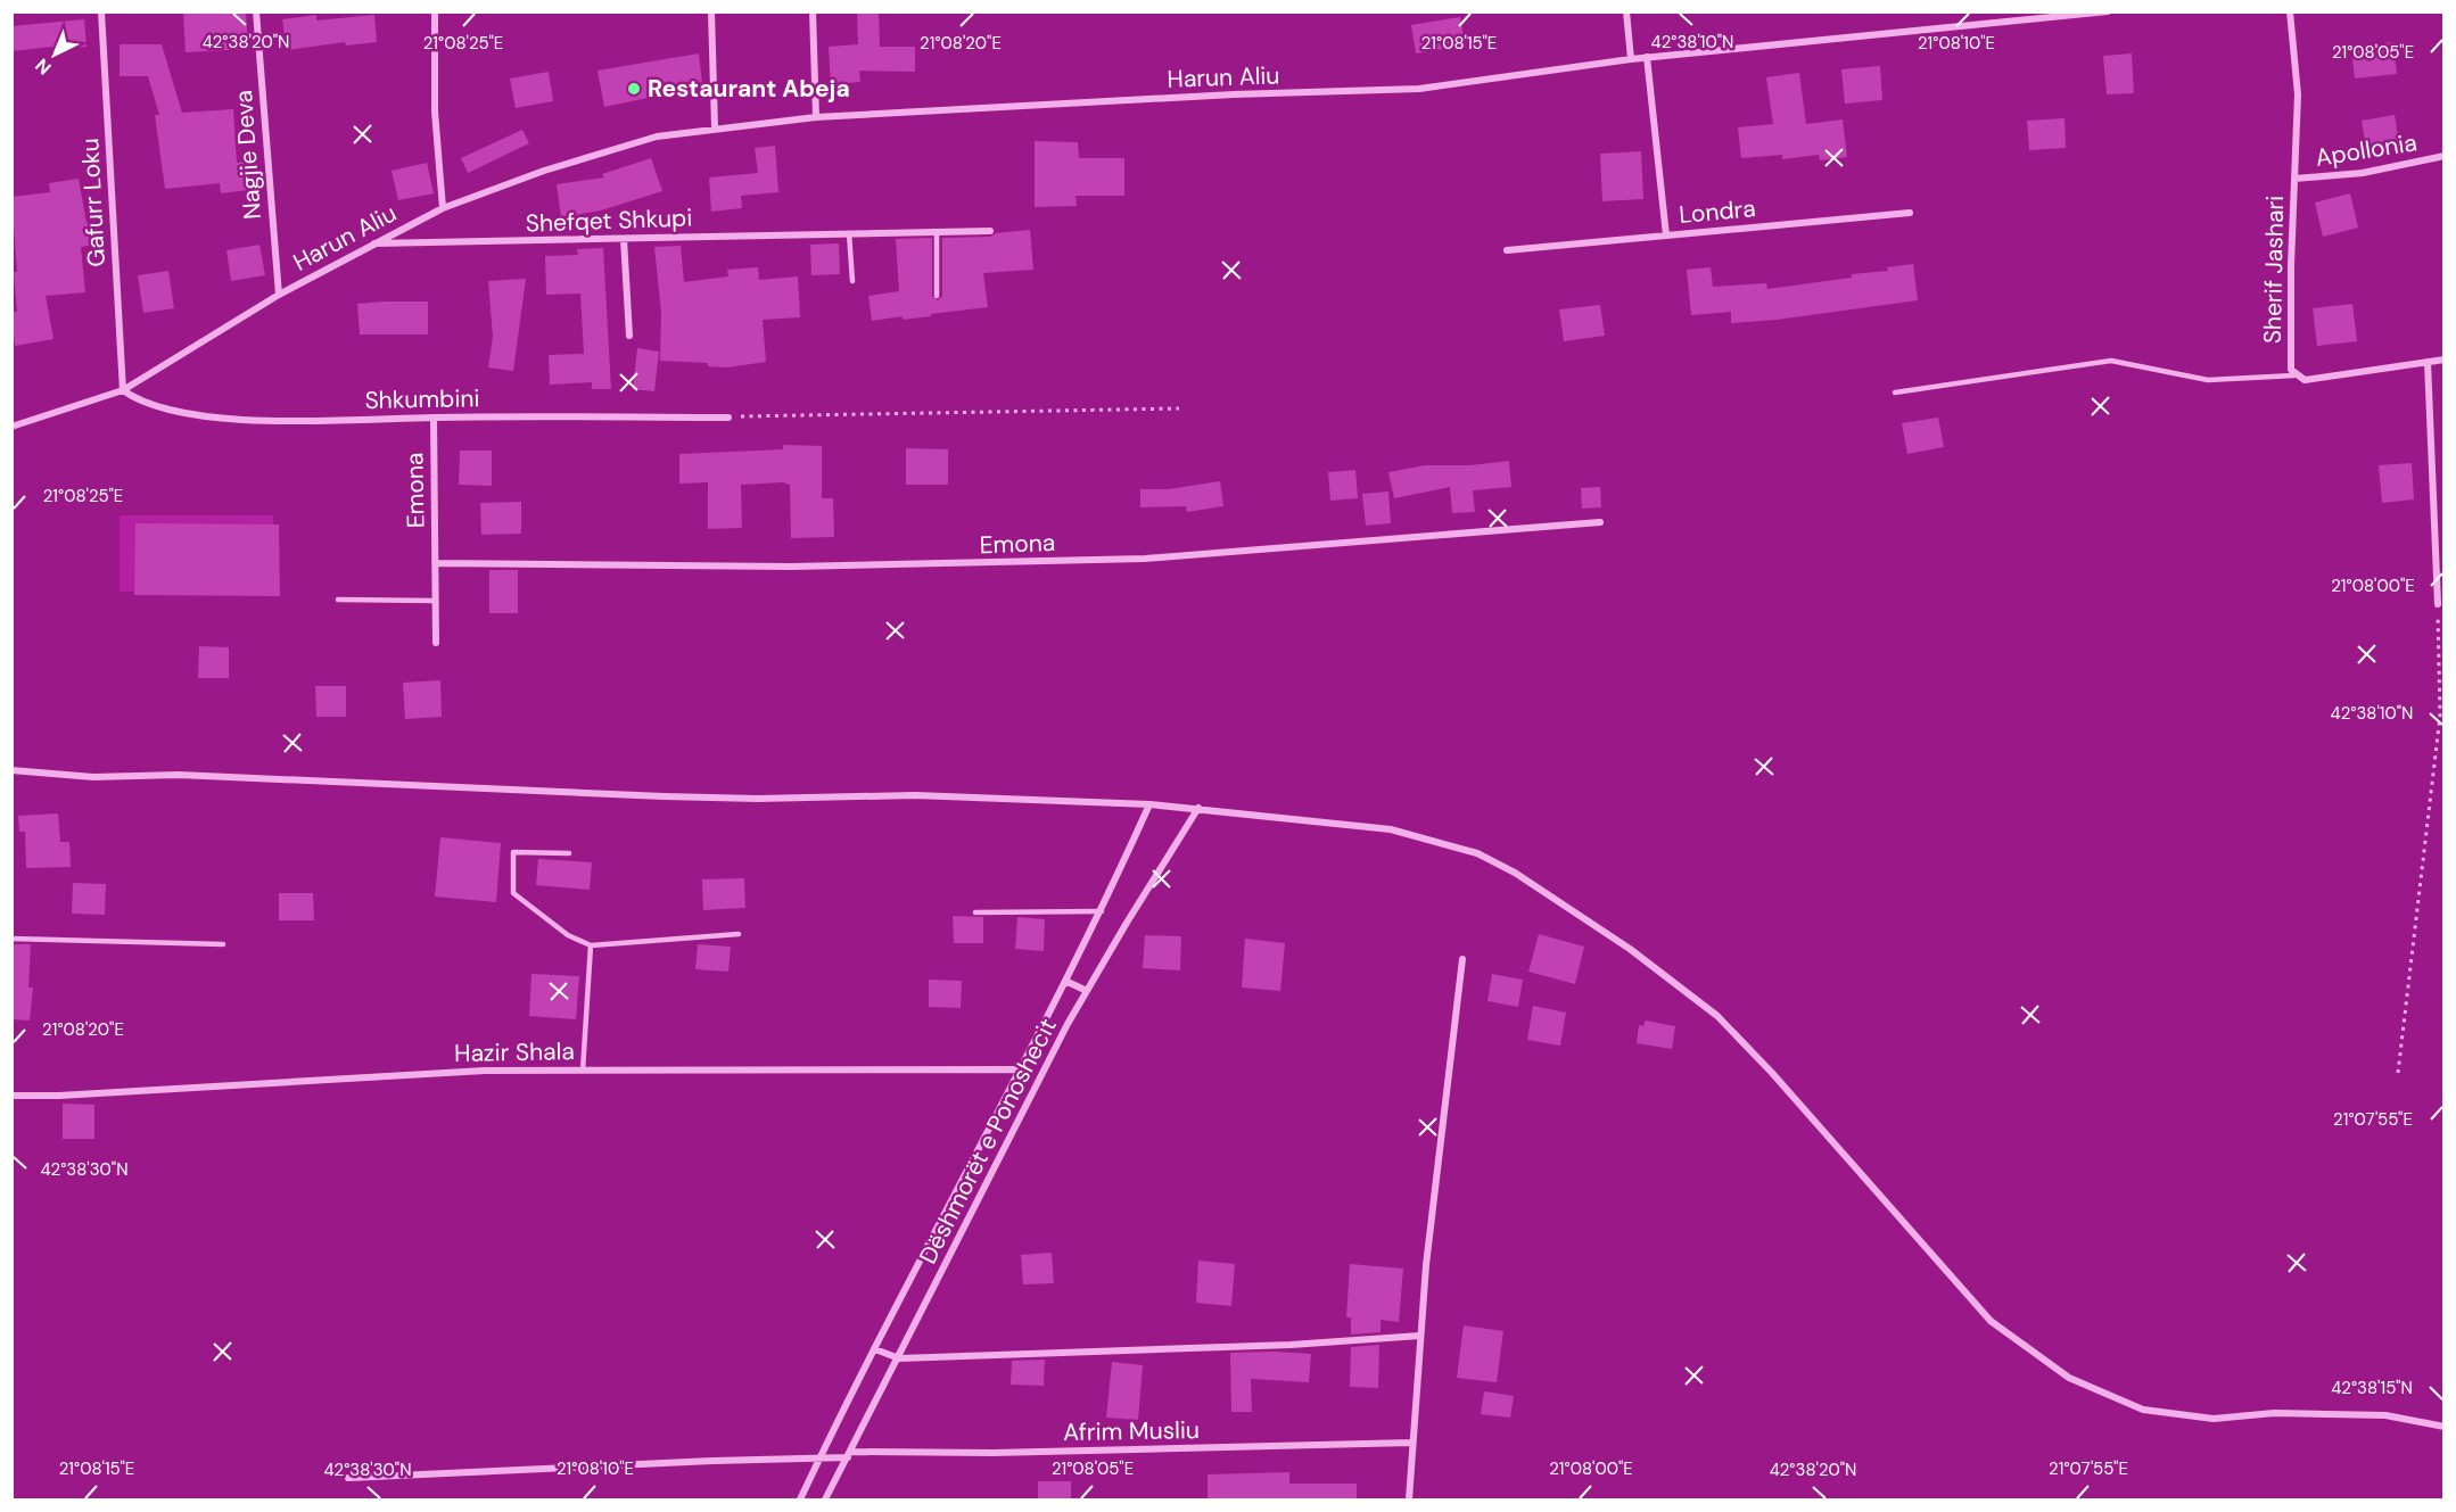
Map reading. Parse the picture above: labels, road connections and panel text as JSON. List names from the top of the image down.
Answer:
{
  "streets": {
    "street": [
      "Harun Aliu",
      "Apollonia",
      "Nagjie Deva",
      "Gafurr Loku",
      "Londra",
      "Shefqet Shkupi",
      "Sherif Jashari",
      "Shkumbini",
      "Emona",
      "Hazir Shala",
      "Dëshmorët e Ponoshecit",
      "Afrim Musliu"
    ]
  },
  "crossings": [
    ["Harun Aliu", "Nagjie Deva"],
    ["Harun Aliu", "Gafurr Loku"],
    ["Harun Aliu", "Londra"],
    ["Harun Aliu", "Shefqet Shkupi"],
    ["Harun Aliu", "Shkumbini"],
    ["Apollonia", "Sherif Jashari"],
    ["Gafurr Loku", "Shkumbini"],
    ["Shkumbini", "Emona"],
    ["Hazir Shala", "Dëshmorët e Ponoshecit"],
    ["Dëshmorët e Ponoshecit", "Afrim Musliu"]
  ],
  "places": ["Restaurant Abeja"],
  "north": "bottom left",
  "coordinates": [
    "42°38'20\"N",
    "42°38'10\"N",
    "21°08'25\"E",
    "21°08'20\"E",
    "21°08'15\"E",
    "21°08'10\"E",
    "21°08'05\"E",
    "21°08'00\"E",
    "21°07'55\"E",
    "42°38'30\"N",
    "42°38'15\"N"
  ]
}
